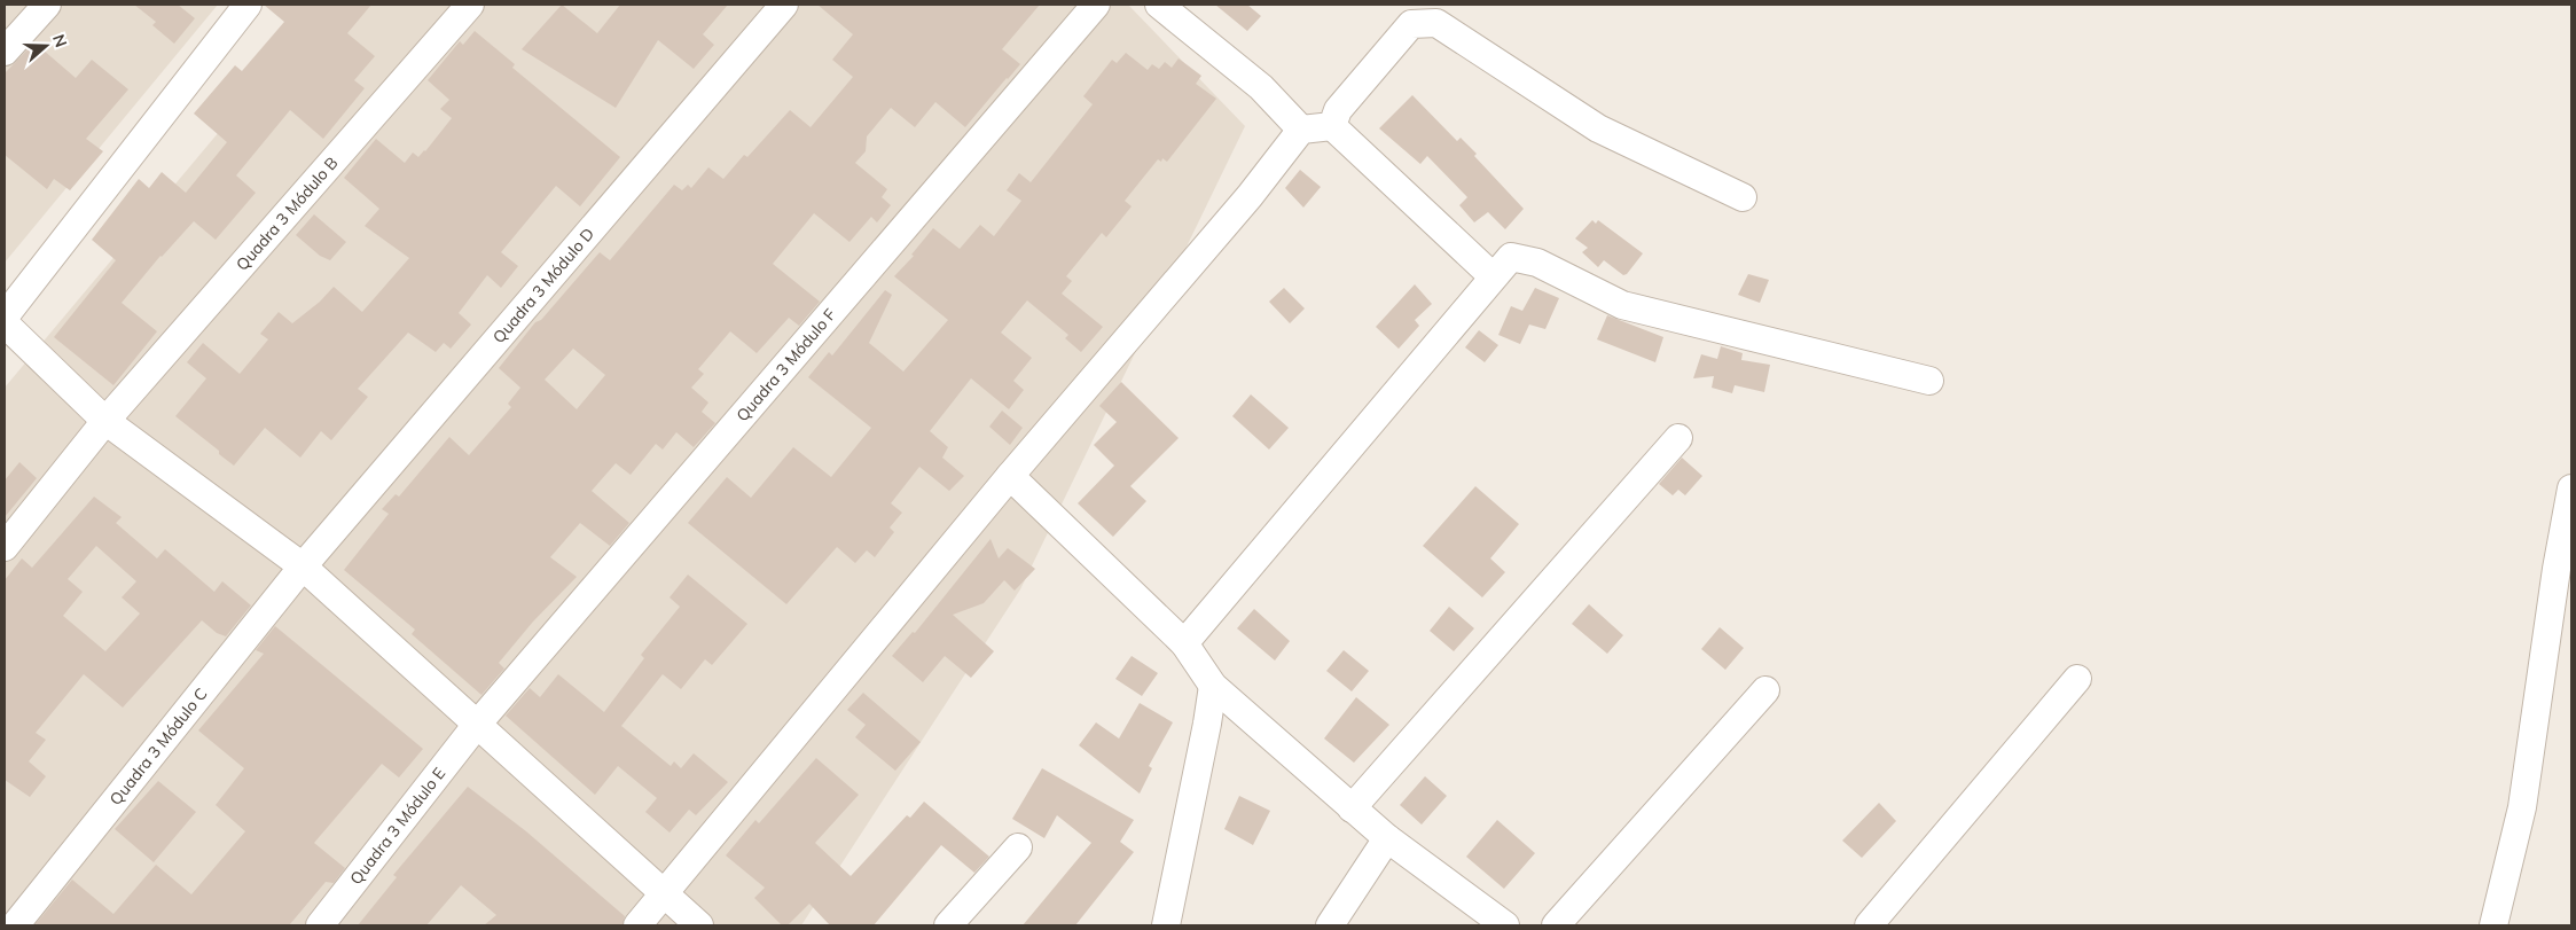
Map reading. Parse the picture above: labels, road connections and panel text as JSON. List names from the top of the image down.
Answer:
{
  "streets": {
    "street": [
      "Quadra 3 Módulo B",
      "Quadra 3 Módulo D",
      "Quadra 3 Módulo F",
      "Quadra 3 Módulo C",
      "Quadra 3 Módulo E"
    ]
  },
  "crossings": [
    ["Quadra 3 Módulo D", "Quadra 3 Módulo C"],
    ["Quadra 3 Módulo F", "Quadra 3 Módulo E"]
  ],
  "north": "right"
}
